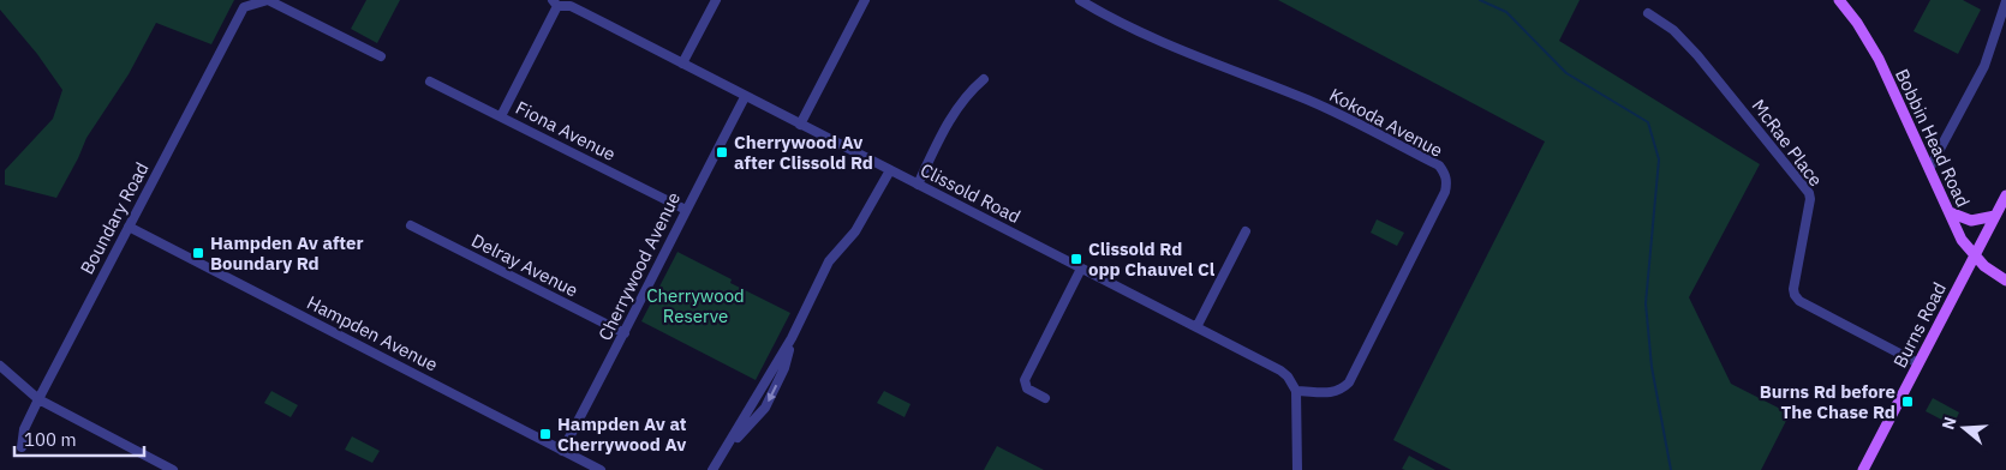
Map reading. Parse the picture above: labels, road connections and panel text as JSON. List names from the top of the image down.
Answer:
{
  "streets": {
    "main road": ["Bobbin Head Road", "Burns Road"],
    "street": [
      "Kokoda Avenue",
      "Fiona Avenue",
      "McRae Place",
      "Clissold Road",
      "Boundary Road",
      "Delray Avenue",
      "Cherrywood Avenue",
      "Hampden Avenue"
    ]
  },
  "crossings": [
    ["Kokoda Avenue", "Clissold Road"],
    ["Fiona Avenue", "Cherrywood Avenue"],
    ["Bobbin Head Road", "Burns Road"],
    ["McRae Place", "Burns Road"],
    ["Clissold Road", "Cherrywood Avenue"],
    ["Boundary Road", "Hampden Avenue"],
    ["Delray Avenue", "Cherrywood Avenue"],
    ["Cherrywood Avenue", "Hampden Avenue"]
  ],
  "parks": ["Cherrywood Reserve"],
  "places": {
    "transit": [
      "Cherrywood Av after Clissold Rd",
      "Hampden Av after Boundary Rd",
      "Clissold Rd opp Chauvel Cl",
      "Burns Rd before The Chase Rd",
      "Hampden Av at Cherrywood Av"
    ]
  },
  "scale_bar": "100 m",
  "north": "left"
}
